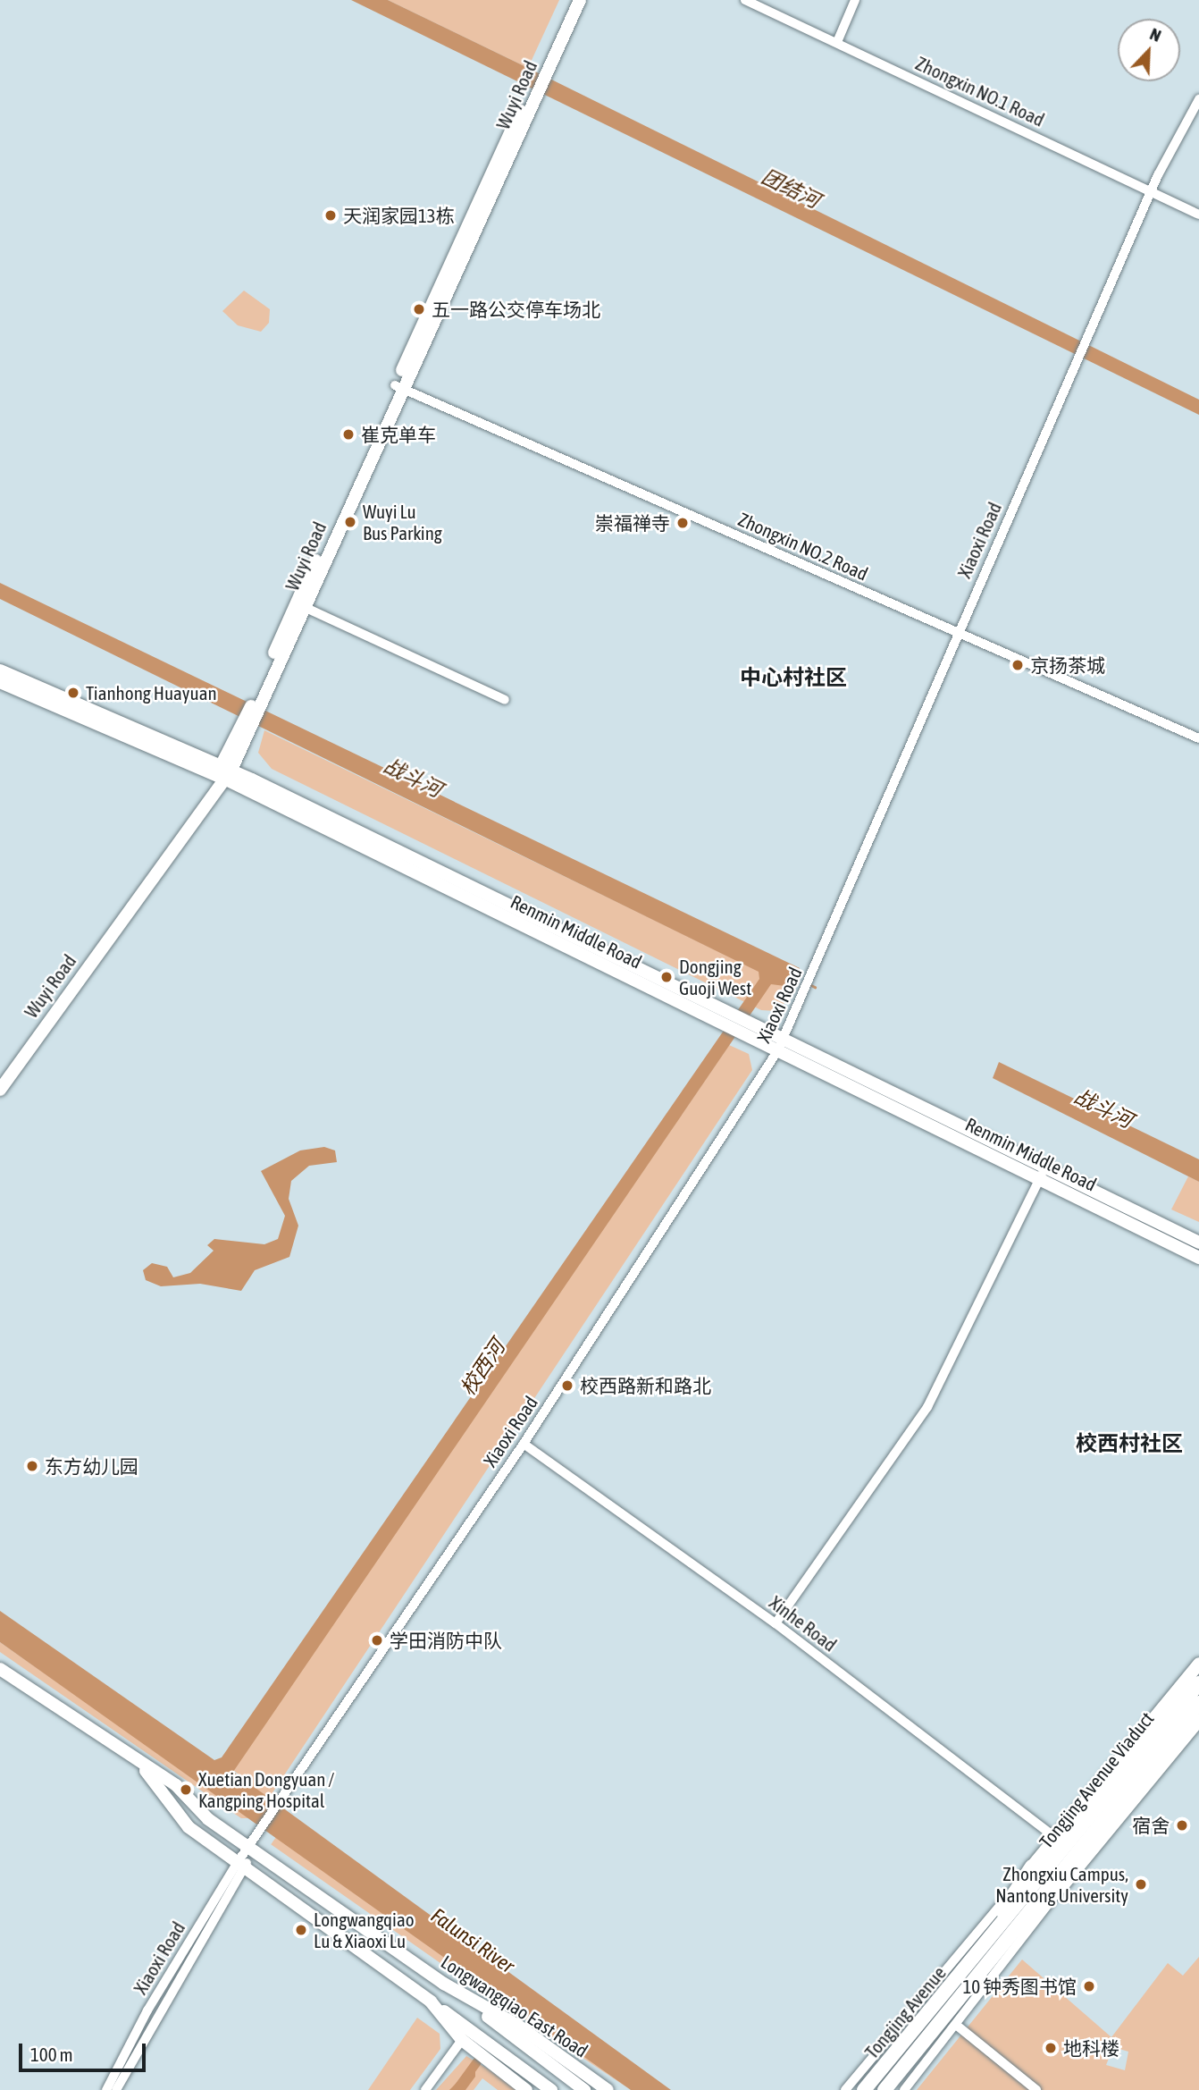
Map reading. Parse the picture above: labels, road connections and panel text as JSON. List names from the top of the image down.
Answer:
{
  "streets": {
    "highway": ["Tongjing Avenue Viaduct", "Tongjing Avenue"],
    "main road": ["Wuyi Road", "Renmin Middle Road", "Longwangqiao East Road"],
    "street": [
      "Zhongxin NO.1 Road",
      "Xiaoxi Road",
      "Zhongxin NO.2 Road",
      "Xinhe Road"
    ]
  },
  "crossings": [
    ["Zhongxin NO.1 Road", "Xiaoxi Road"],
    ["Wuyi Road", "Zhongxin NO.2 Road"],
    ["Wuyi Road", "Renmin Middle Road"],
    ["Xiaoxi Road", "Zhongxin NO.2 Road"],
    ["Xiaoxi Road", "Renmin Middle Road"],
    ["Xiaoxi Road", "Xinhe Road"],
    ["Xiaoxi Road", "Longwangqiao East Road"],
    ["Tongjing Avenue Viaduct", "Tongjing Avenue"]
  ],
  "districts": ["中心村社区", "校西村社区"],
  "water": [
    "团结河",
    "战斗河",
    "校西河",
    "Falunsi River"
  ],
  "places": [
    "天润家园13栋",
    "五一路公交停车场北",
    "崔克单车",
    "Wuyi Lu Bus Parking",
    "崇福禅寺",
    "京扬茶城",
    "Tianhong Huayuan",
    "Dongjing Guoji West",
    "校西路新和路北",
    "东方幼儿园",
    "学田消防中队",
    "Xuetian Dongyuan / Kangping Hospital",
    "宿舍",
    "Zhongxiu Campus, Nantong University",
    "Longwangqiao Lu & Xiaoxi Lu",
    "10 钟秀图书馆",
    "地科楼"
  ],
  "scale_bar": "100 m",
  "north": "top right"
}
